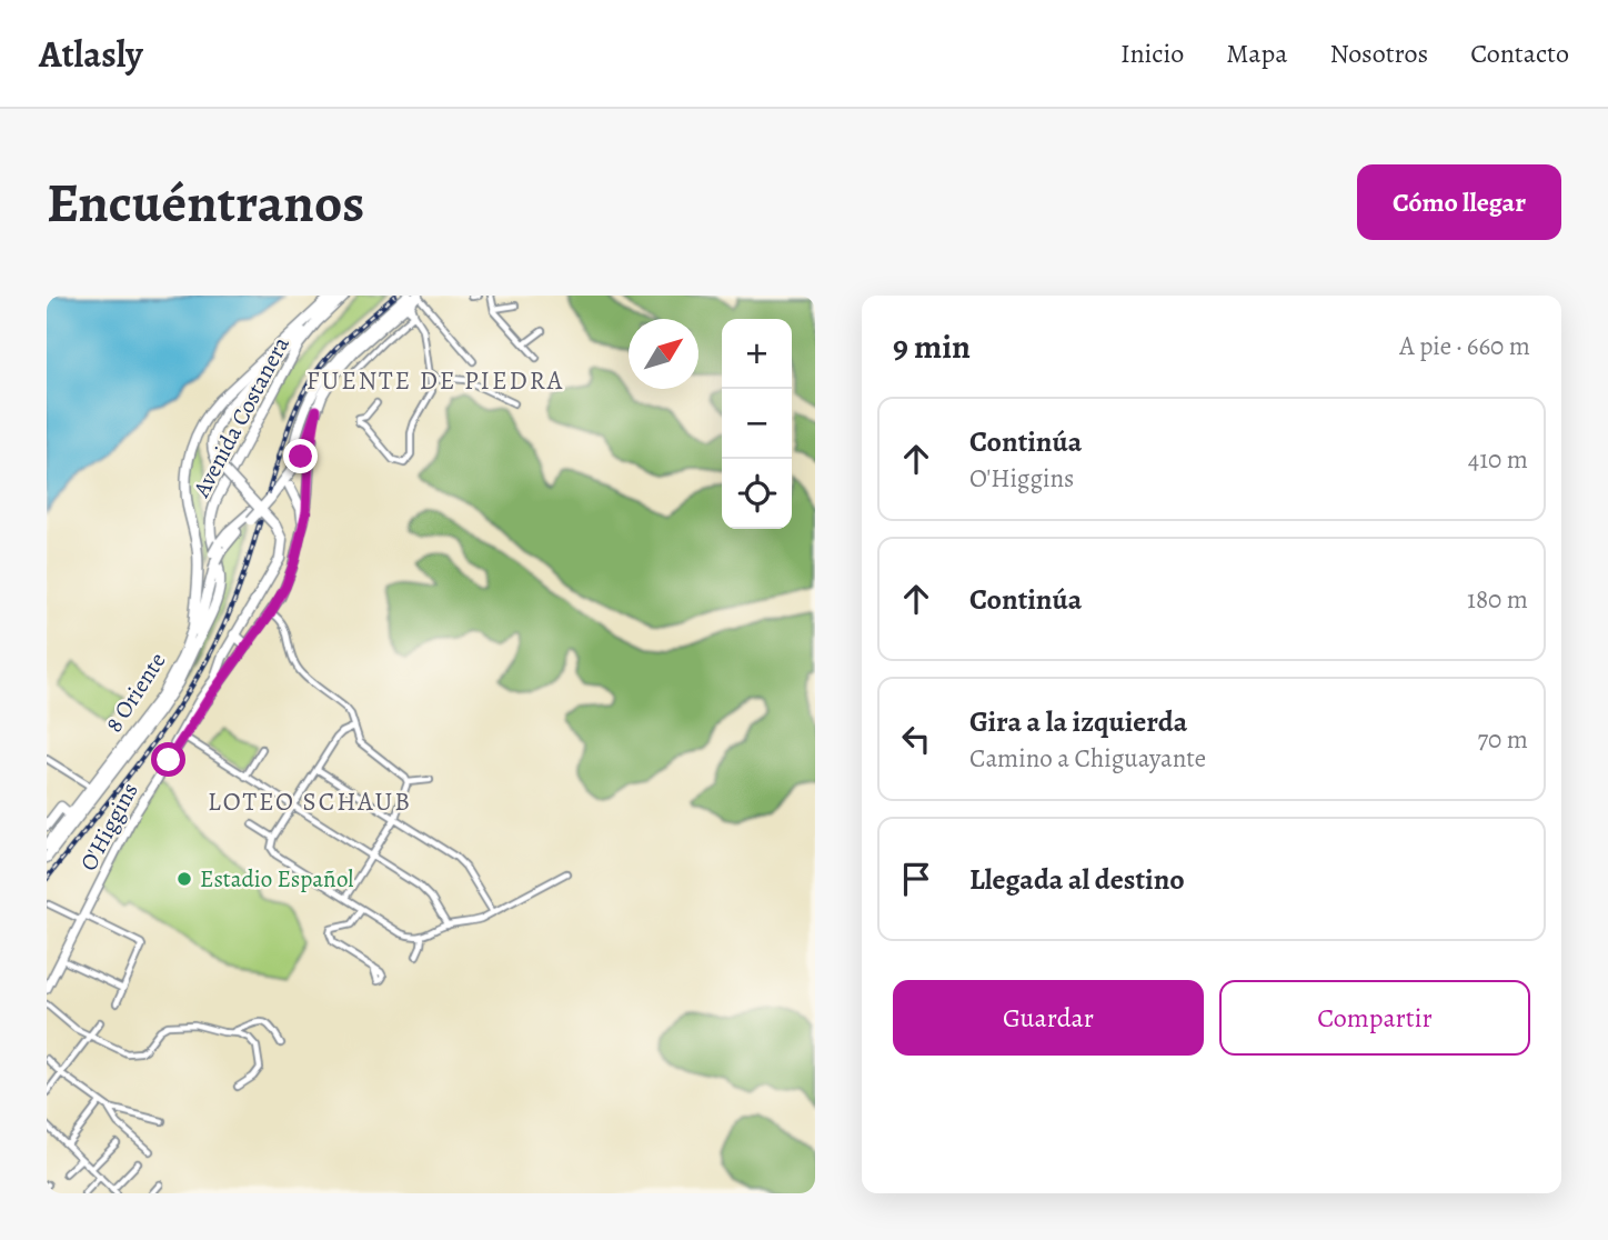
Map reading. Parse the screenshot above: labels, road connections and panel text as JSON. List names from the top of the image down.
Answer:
{
  "streets": {
    "main road": ["Avenida Costanera", "8 Oriente", "O'Higgins"]
  },
  "crossings": [
    ["Avenida Costanera", "8 Oriente"]
  ],
  "districts": ["FUENTE DE PIEDRA", "LOTEO SCHAUB"],
  "places": ["Estadio Español"],
  "north": "top right",
  "page": {
    "header": "Atlasly",
    "nav": [
      "Inicio",
      "Mapa",
      "Nosotros",
      "Contacto"
    ],
    "buttons": [
      "Cómo llegar",
      ["Guardar", "Compartir"]
    ],
    "title": "Encuéntranos",
    "heading": ["9 min", "A pie · 660 m"],
    "map_buttons": ["+", "−"],
    "list": [
      ["Continúa", "O'Higgins", "410 m"],
      ["Continúa", "180 m"],
      ["Gira a la izquierda", "Camino a Chiguayante", "70 m"],
      "Llegada al destino"
    ]
  }
}
